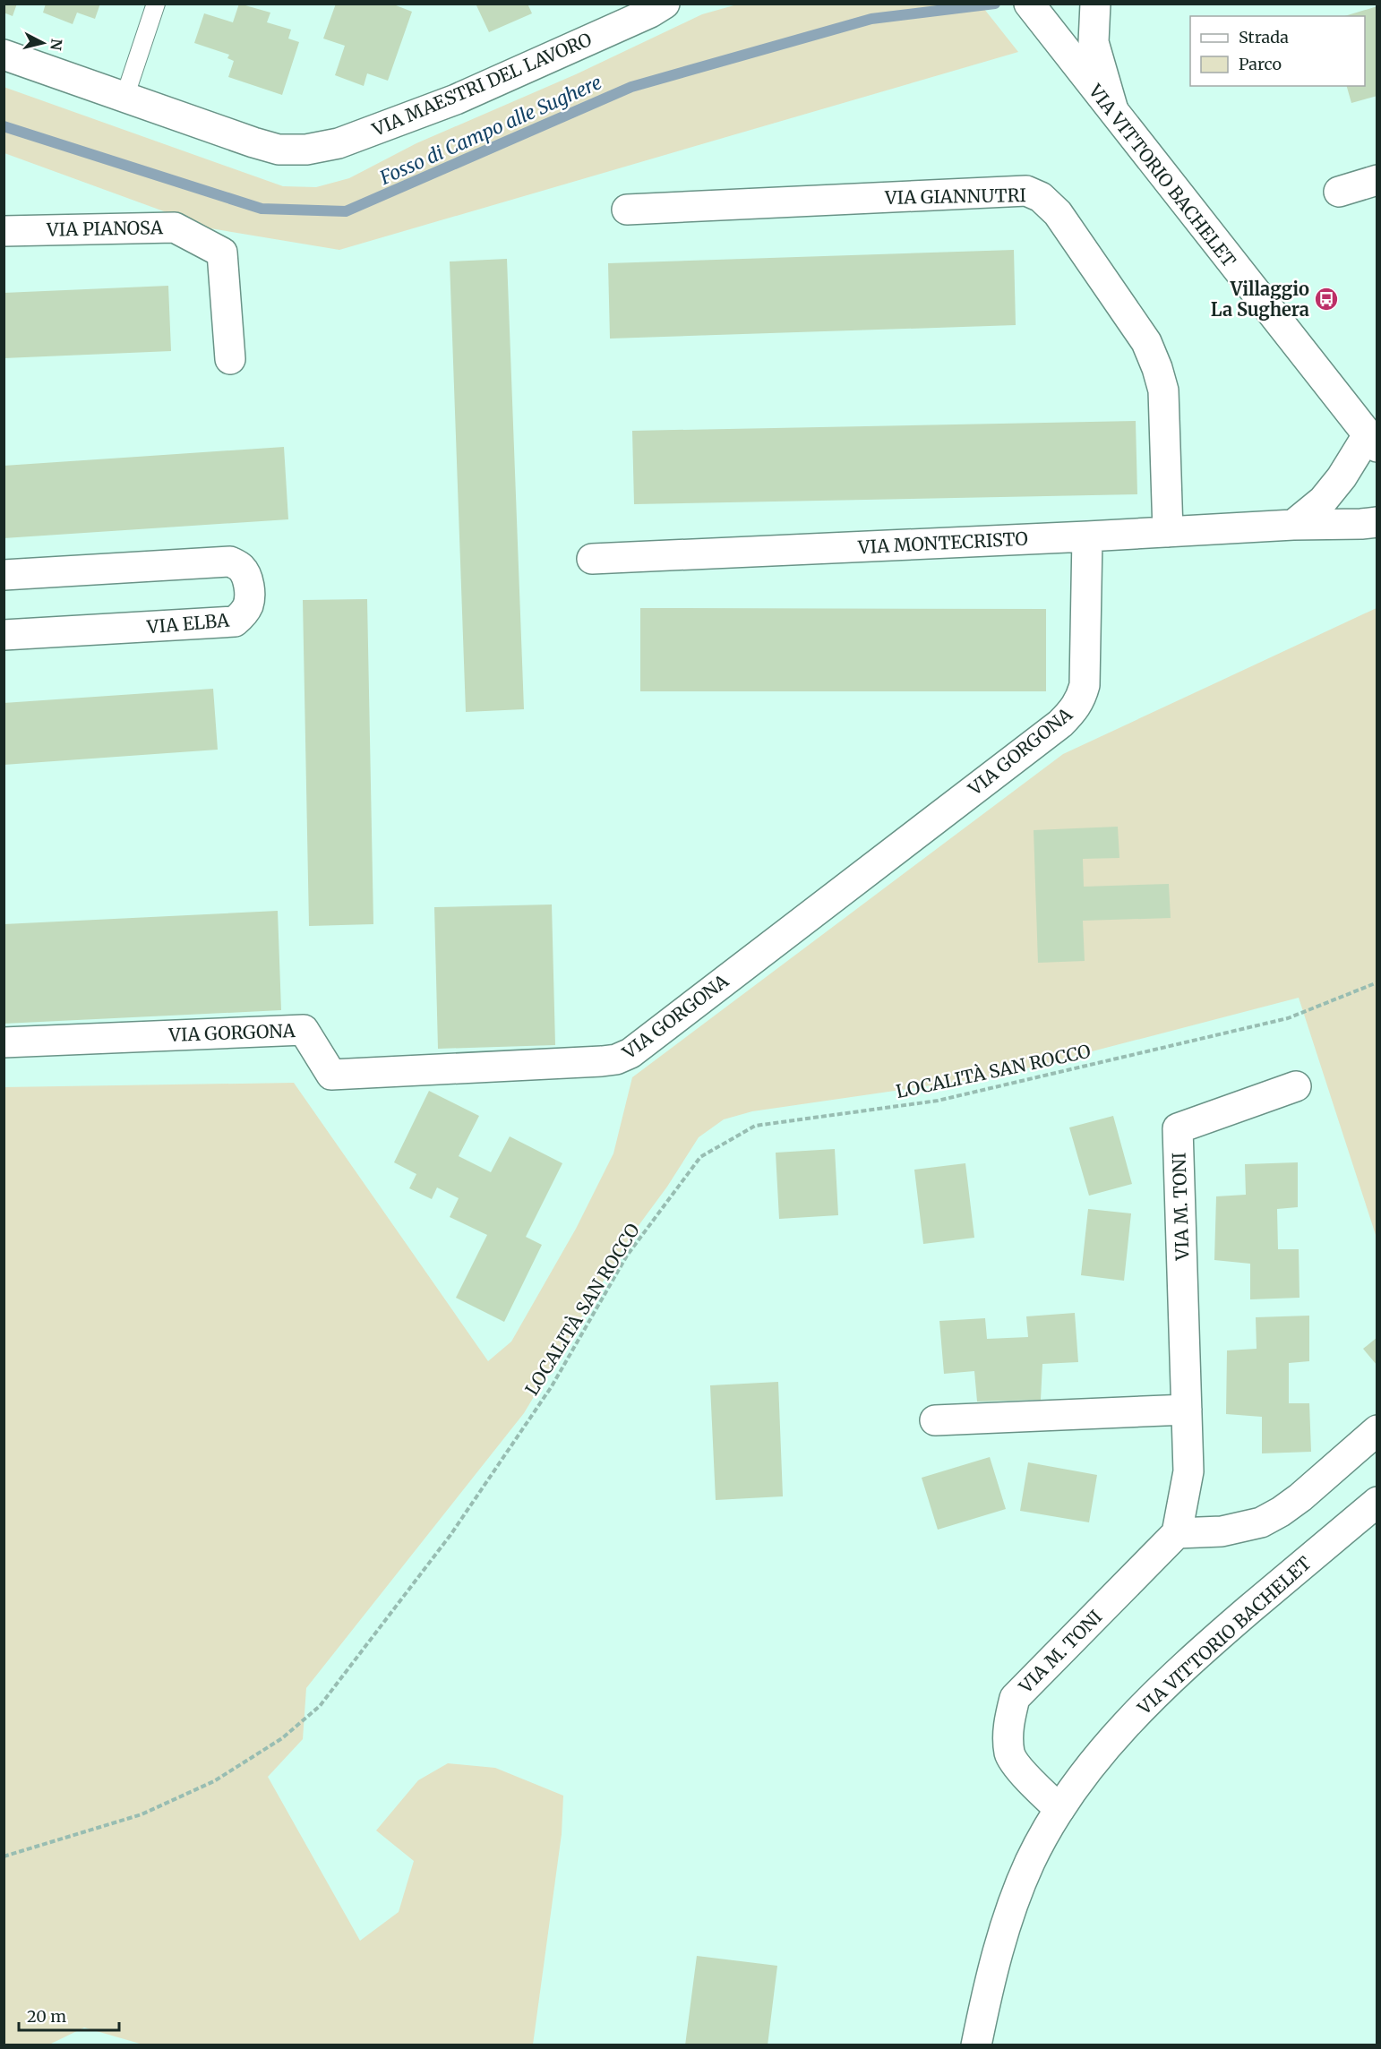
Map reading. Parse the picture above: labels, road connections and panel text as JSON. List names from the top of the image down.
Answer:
{
  "streets": {
    "street": [
      "VIA MAESTRI DEL LAVORO",
      "VIA VITTORIO BACHELET",
      "VIA GIANNUTRI",
      "VIA PIANOSA",
      "VIA MONTECRISTO",
      "VIA ELBA",
      "VIA GORGONA",
      "VIA M. TONI"
    ],
    "path": ["LOCALITÀ SAN ROCCO"]
  },
  "crossings": [
    ["VIA VITTORIO BACHELET", "VIA M. TONI"],
    ["VIA GIANNUTRI", "VIA MONTECRISTO"],
    ["VIA MONTECRISTO", "VIA GORGONA"]
  ],
  "water": ["Fosso di Campo alle Sughere"],
  "places": {
    "bus stop": ["Villaggio La Sughera"]
  },
  "legend": ["Strada", "Parco"],
  "scale_bar": "20 m",
  "north": "right"
}
